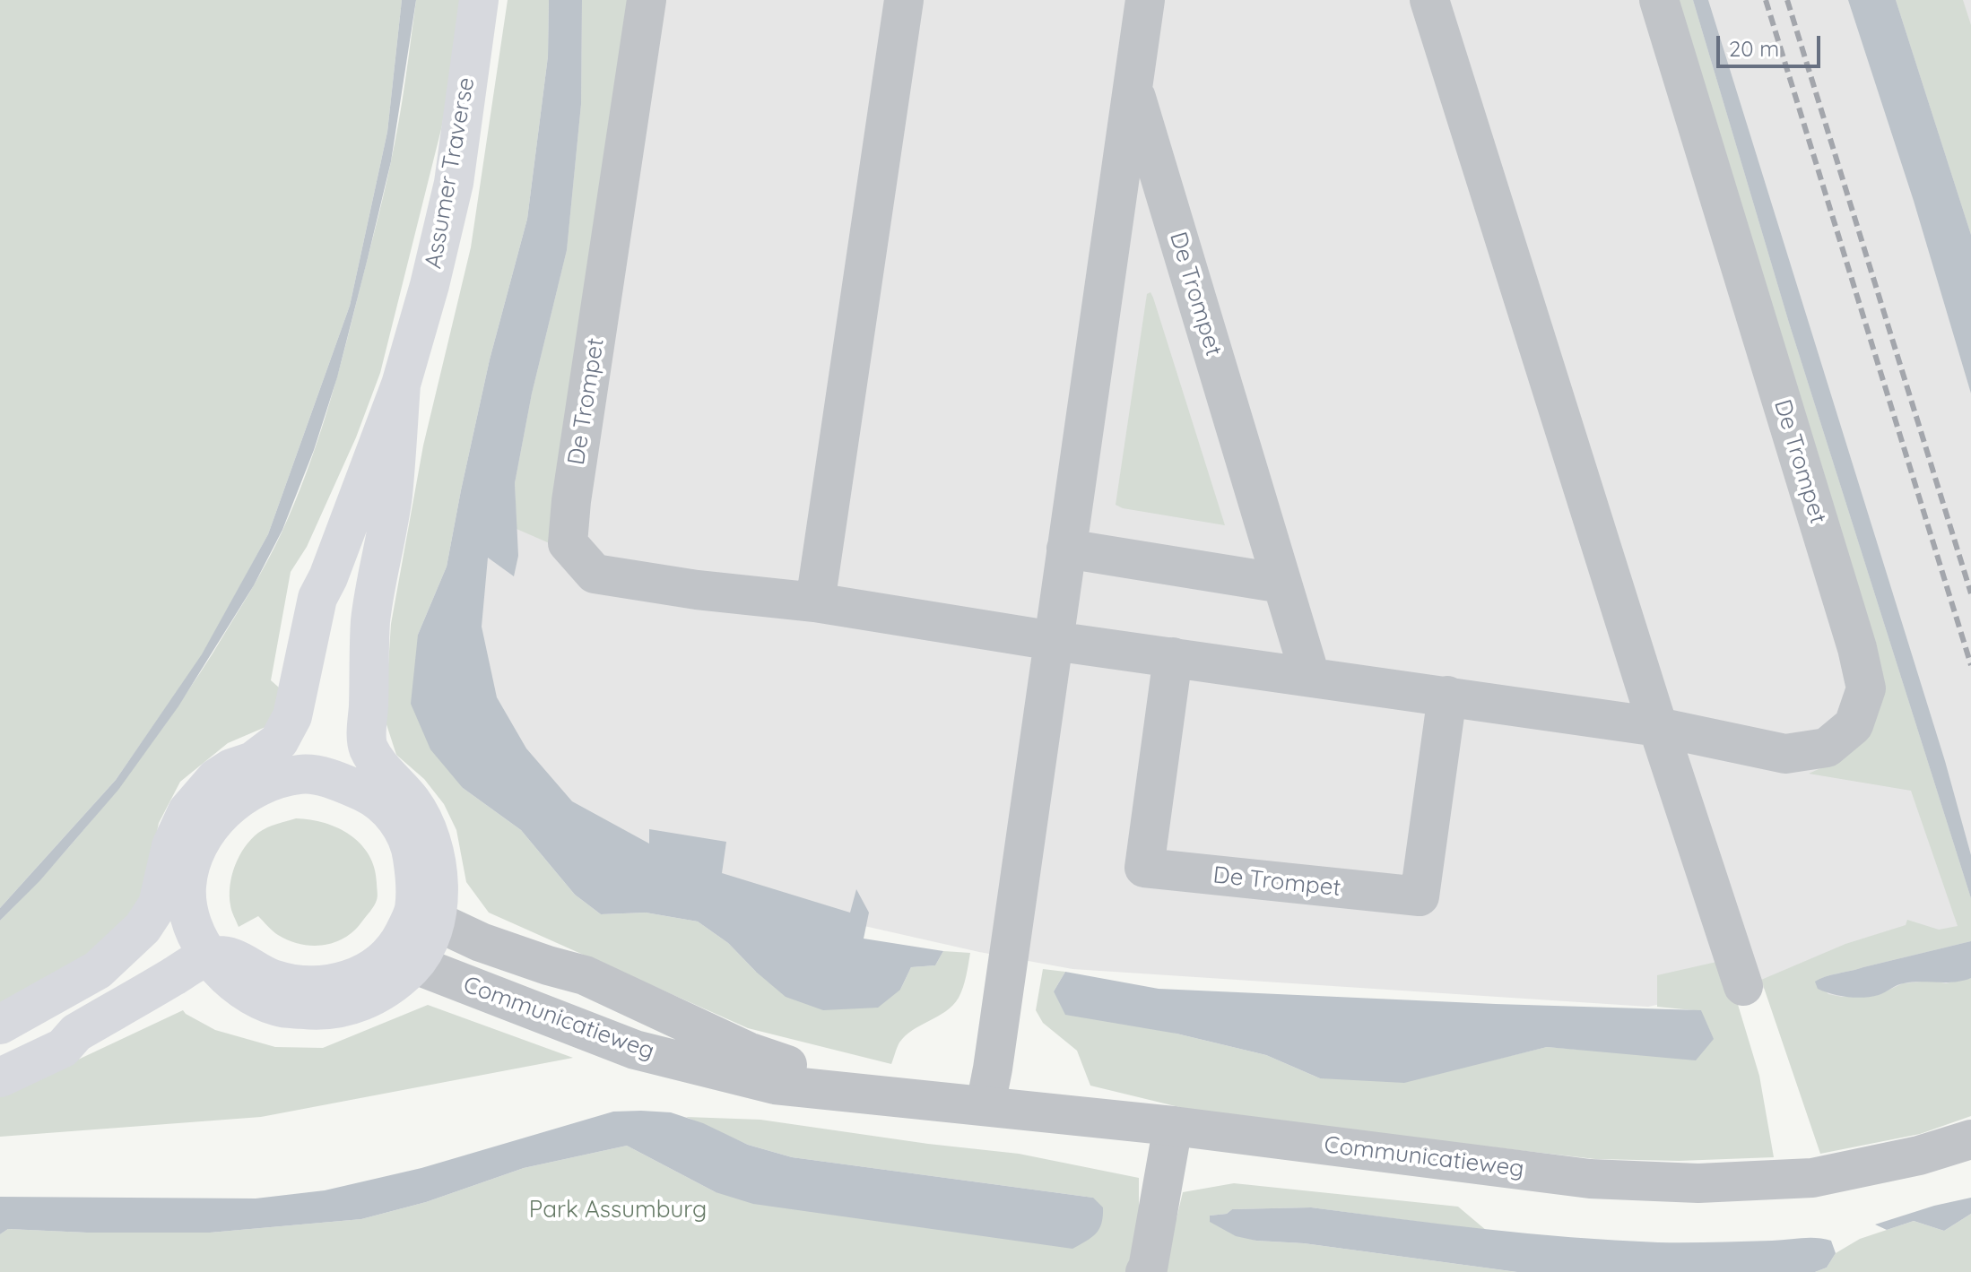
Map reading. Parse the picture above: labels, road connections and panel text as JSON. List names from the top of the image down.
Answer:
{
  "streets": {
    "main road": ["Assumer Traverse"],
    "street": ["De Trompet", "Communicatieweg"]
  },
  "crossings": [
    ["Assumer Traverse", "Communicatieweg"],
    ["De Trompet", "Communicatieweg"]
  ],
  "parks": ["Park Assumburg"],
  "scale_bar": "20 m"
}
